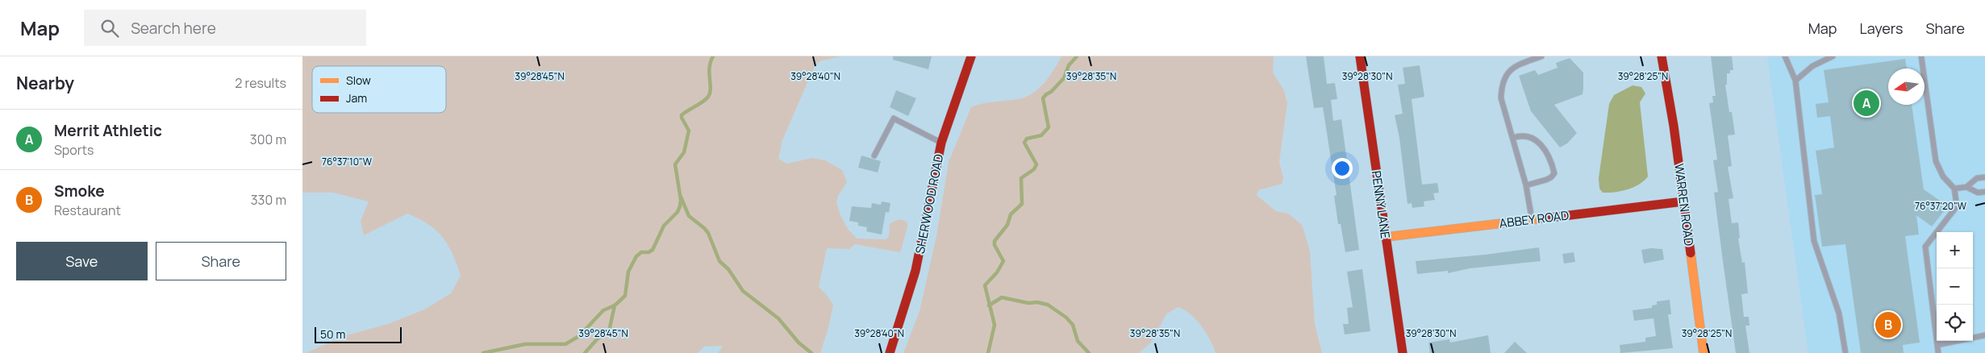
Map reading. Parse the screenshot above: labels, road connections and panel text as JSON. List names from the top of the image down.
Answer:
{
  "streets": {
    "street": [
      "SHERWOOD ROAD",
      "PENNY LANE",
      "WARREN ROAD",
      "ABBEY ROAD"
    ]
  },
  "crossings": [
    ["PENNY LANE", "ABBEY ROAD"],
    ["WARREN ROAD", "ABBEY ROAD"]
  ],
  "legend": ["Slow", "Jam"],
  "scale_bar": "50 m",
  "north": "left",
  "page": {
    "header": "Map",
    "search": "Search here",
    "nav": ["Map", "Layers", "Share"],
    "heading": ["Nearby", "2 results"],
    "pins": ["A", "B"],
    "list": [
      {
        "mark": "A",
        "name": "Merrit Athletic",
        "note": "Sports",
        "value": "300 m"
      },
      {
        "mark": "B",
        "name": "Smoke",
        "note": "Restaurant",
        "value": "330 m"
      }
    ],
    "buttons": ["Save", "Share"],
    "map_buttons": ["+", "−"],
    "scale": "50 m"
  },
  "coordinates": [
    "39°28'45\"N",
    "39°28'40\"N",
    "39°28'35\"N",
    "39°28'30\"N",
    "39°28'25\"N",
    "76°37'10\"W",
    "76°37'20\"W"
  ]
}
